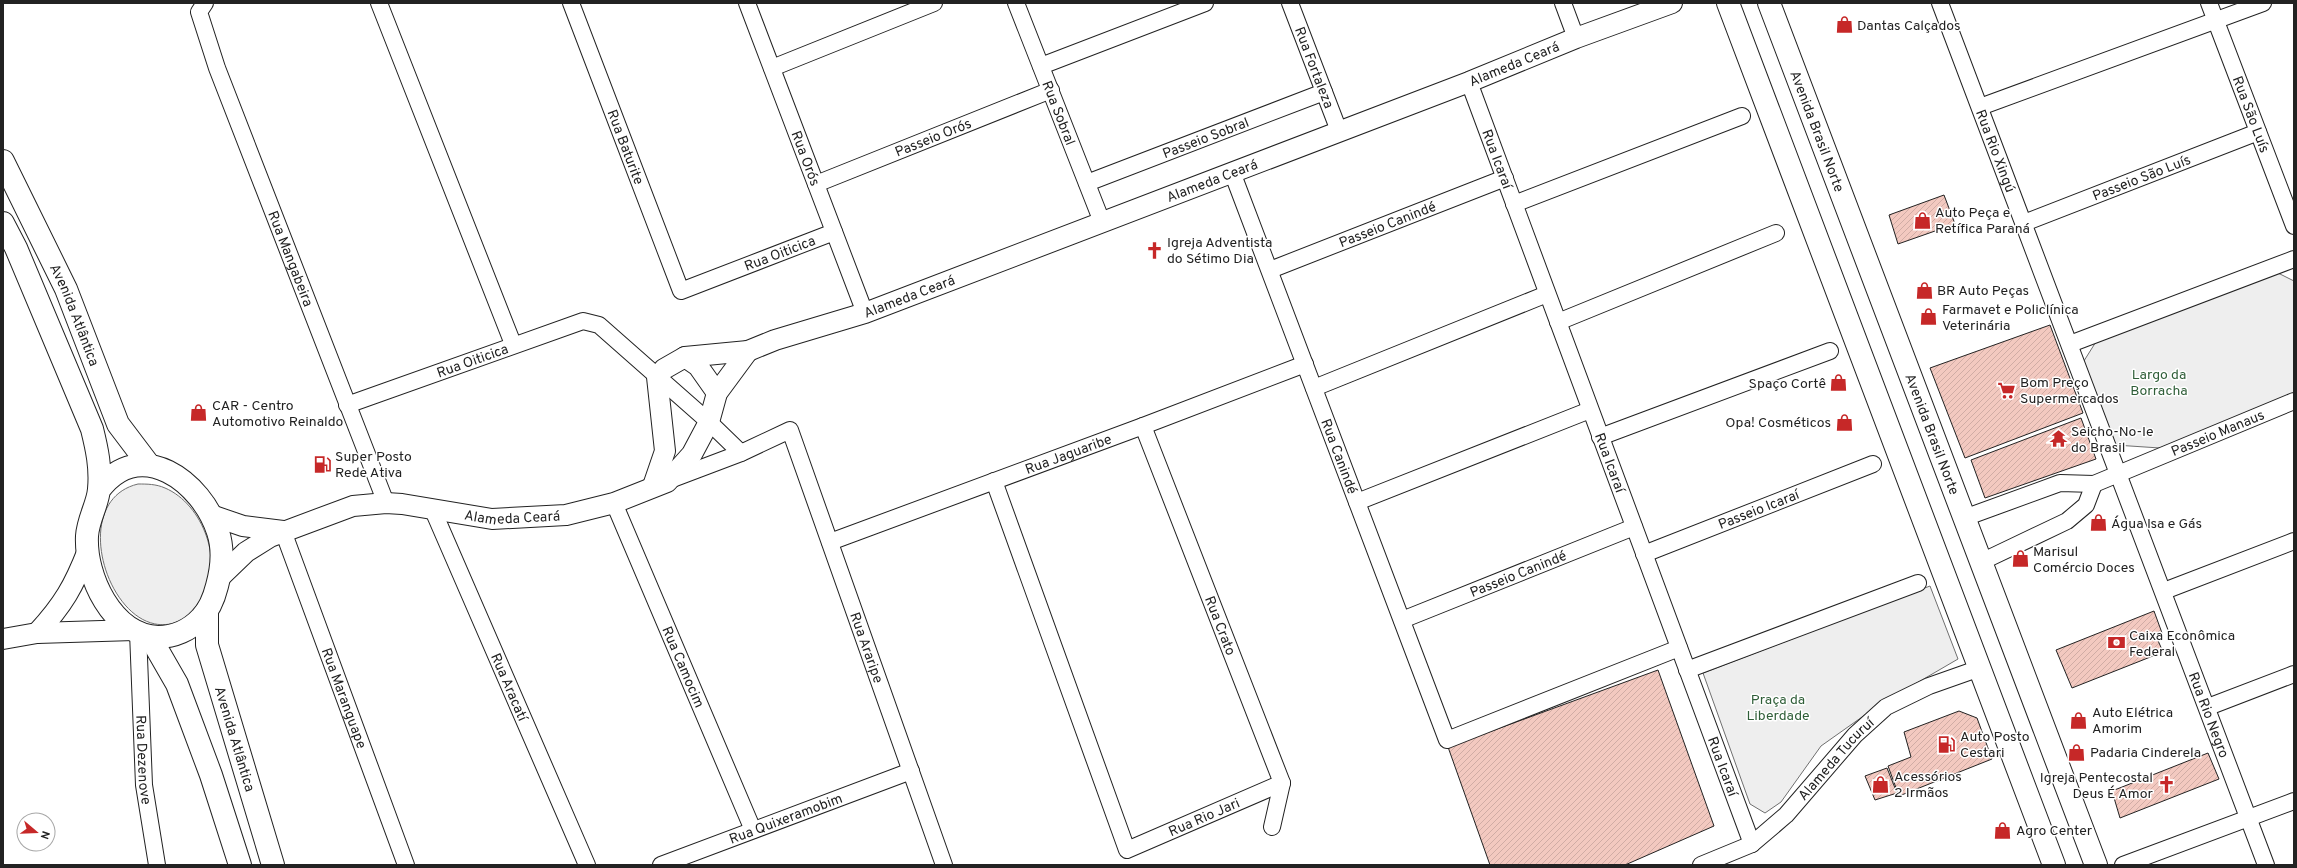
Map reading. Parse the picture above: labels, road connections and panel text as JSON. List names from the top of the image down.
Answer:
{
  "streets": {
    "main road": ["Avenida Brasil Norte", "Avenida Atlântica"],
    "street": [
      "Alameda Ceará",
      "Rua Fortaleza",
      "Rua Sobral",
      "Rua São Luís",
      "Passeio Orós",
      "Passeio Sobral",
      "Rua Baturite",
      "Rua Rio Xingú",
      "Rua Orós",
      "Rua Icaraí",
      "Passeio São Luís",
      "Passeio Canindé",
      "Rua Oiticica",
      "Rua Mangabeira",
      "Passeio Manaus",
      "Rua Jaguaribe",
      "Rua Canindé",
      "Passeio Icaraí",
      "Rua Crato",
      "Rua Araripe",
      "Rua Camocim",
      "Rua Aracatí",
      "Rua Maranguape",
      "Rua Rio Negro",
      "Rua Dezenove",
      "Alameda Tucuruí",
      "Rua Rio Jari",
      "Rua Quixeramobim"
    ]
  },
  "crossings": [
    ["Alameda Ceará", "Rua Fortaleza"],
    ["Alameda Ceará", "Rua Sobral"],
    ["Alameda Ceará", "Rua Orós"],
    ["Alameda Ceará", "Rua Icaraí"],
    ["Alameda Ceará", "Rua Mangabeira"],
    ["Alameda Ceará", "Avenida Atlântica"],
    ["Alameda Ceará", "Rua Canindé"],
    ["Alameda Ceará", "Rua Camocim"],
    ["Alameda Ceará", "Rua Aracatí"],
    ["Alameda Ceará", "Rua Maranguape"],
    ["Rua Fortaleza", "Passeio Sobral"],
    ["Rua Sobral", "Passeio Orós"],
    ["Rua Sobral", "Passeio Sobral"],
    ["Rua São Luís", "Passeio São Luís"],
    ["Passeio Orós", "Rua Orós"],
    ["Rua Baturite", "Rua Oiticica"],
    ["Rua Rio Xingú", "Passeio São Luís"],
    ["Rua Rio Xingú", "Passeio Manaus"],
    ["Rua Rio Xingú", "Rua Rio Negro"],
    ["Rua Orós", "Rua Oiticica"],
    ["Rua Icaraí", "Passeio Canindé"],
    ["Rua Icaraí", "Rua Canindé"],
    ["Rua Icaraí", "Passeio Icaraí"],
    ["Rua Icaraí", "Alameda Tucuruí"],
    ["Passeio Canindé", "Rua Canindé"],
    ["Rua Oiticica", "Rua Mangabeira"],
    ["Avenida Atlântica", "Rua Dezenove"],
    ["Passeio Manaus", "Rua Rio Negro"],
    ["Rua Jaguaribe", "Rua Canindé"],
    ["Rua Jaguaribe", "Rua Crato"],
    ["Rua Jaguaribe", "Rua Araripe"],
    ["Rua Jaguaribe", "Rua Rio Jari"],
    ["Rua Crato", "Rua Rio Jari"],
    ["Rua Araripe", "Rua Quixeramobim"],
    ["Rua Camocim", "Rua Quixeramobim"]
  ],
  "parks": ["Largo da Borracha", "Praça da Liberdade"],
  "places": {
    "shop": [
      "Dantas Calçados",
      "Auto Peça e Retífica Paraná",
      "BR Auto Peças",
      "Farmavet e Policlínica Veterinária",
      "Spaço Cortê",
      "CAR - Centro Automotivo Reinaldo",
      "Opa! Cosméticos",
      "Água Isa e Gás",
      "Marisul Comércio Doces",
      "Auto Elétrica Amorim",
      "Padaria Cinderela",
      "Acessórios 2 Irmãos",
      "Agro Center"
    ],
    "church": ["Igreja Adventista do Sétimo Dia", "Igreja Pentecostal Deus É Amor"],
    "supermarket": ["Bom Preço Supermercados"],
    "temple": ["Seicho-No-Ie do Brasil"],
    "fuel station": ["Super Posto Rede Ativa", "Auto Posto Cestari"],
    "bank": ["Caixa Econômica Federal"]
  },
  "north": "right"
}
